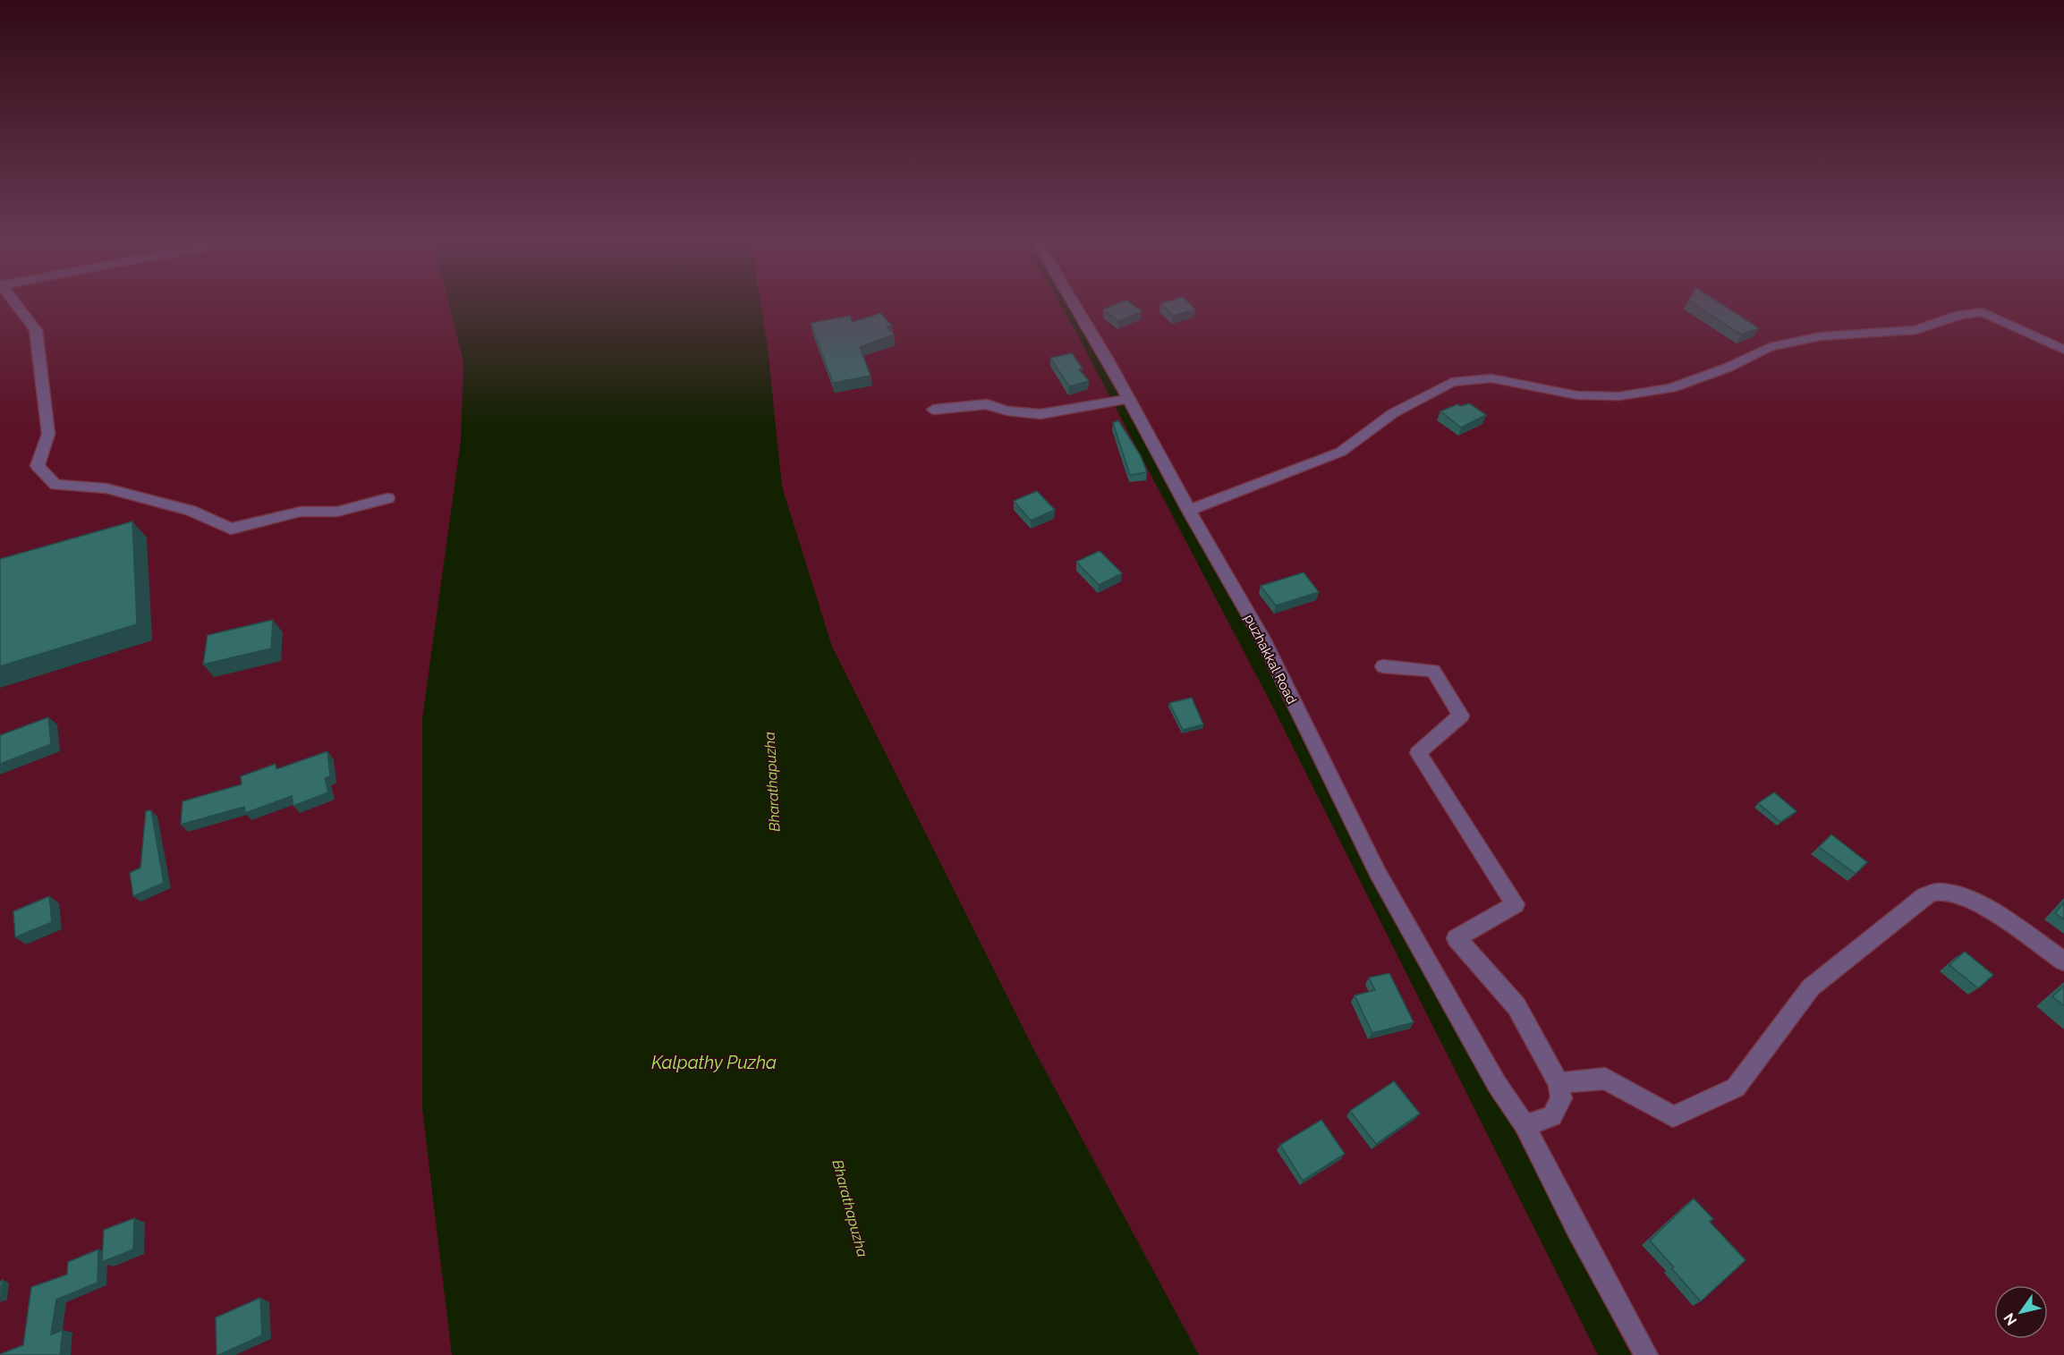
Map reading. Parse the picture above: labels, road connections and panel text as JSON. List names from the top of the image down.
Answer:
{
  "streets": {
    "street": ["puzhakkal Road"]
  },
  "water": ["Bharathapuzha", "Kalpathy Puzha"],
  "north": "bottom left"
}
